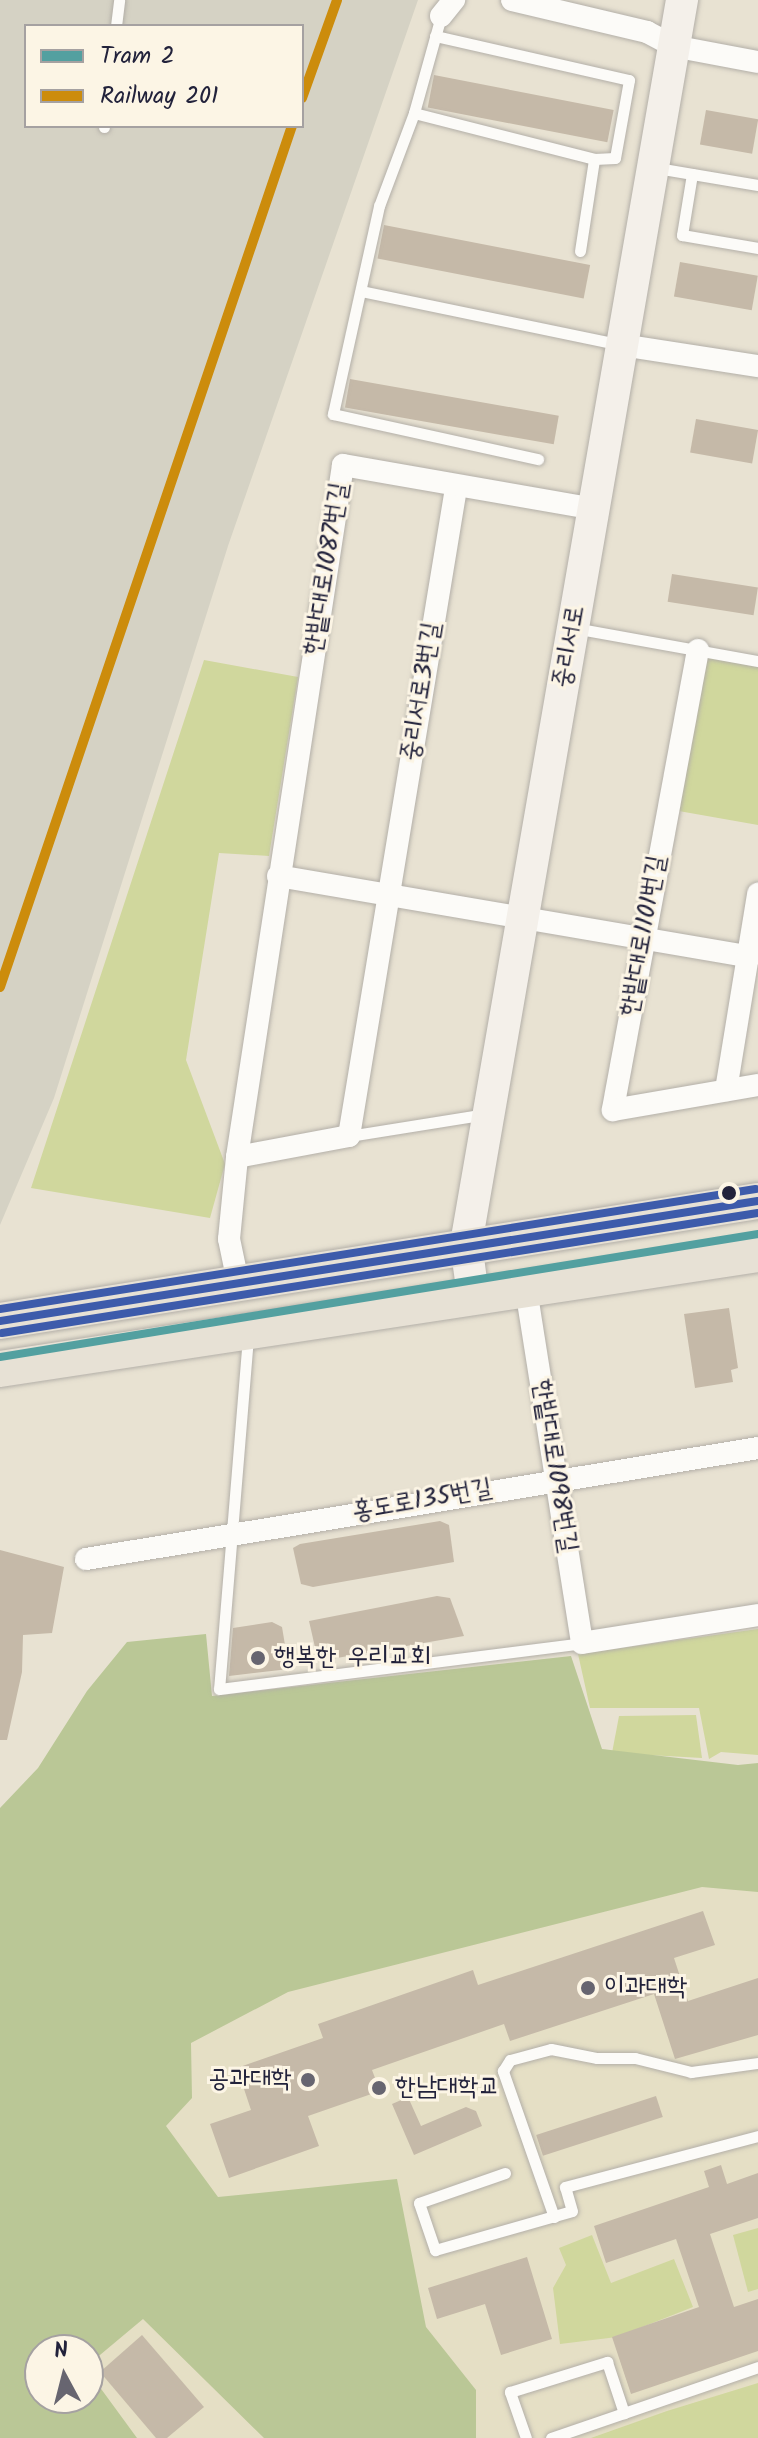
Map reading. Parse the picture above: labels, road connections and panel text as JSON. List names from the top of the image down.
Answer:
{
  "streets": {
    "main road": ["중리서로"],
    "street": [
      "한밭대로1087번길",
      "중리서로3번길",
      "한밭대로1101번길",
      "한밭대로1098번길",
      "홍도로135번길"
    ]
  },
  "crossings": [
    ["한밭대로1087번길", "중리서로"],
    ["한밭대로1087번길", "중리서로3번길"],
    ["한밭대로1098번길", "홍도로135번길"]
  ],
  "places": [
    "행복한 우리교회",
    "이과대학",
    "공과대학",
    "한남대학교"
  ],
  "lines": ["rail line 201", "tram line 2"],
  "legend": ["Tram 2", "Railway 201"],
  "north": "top"
}
